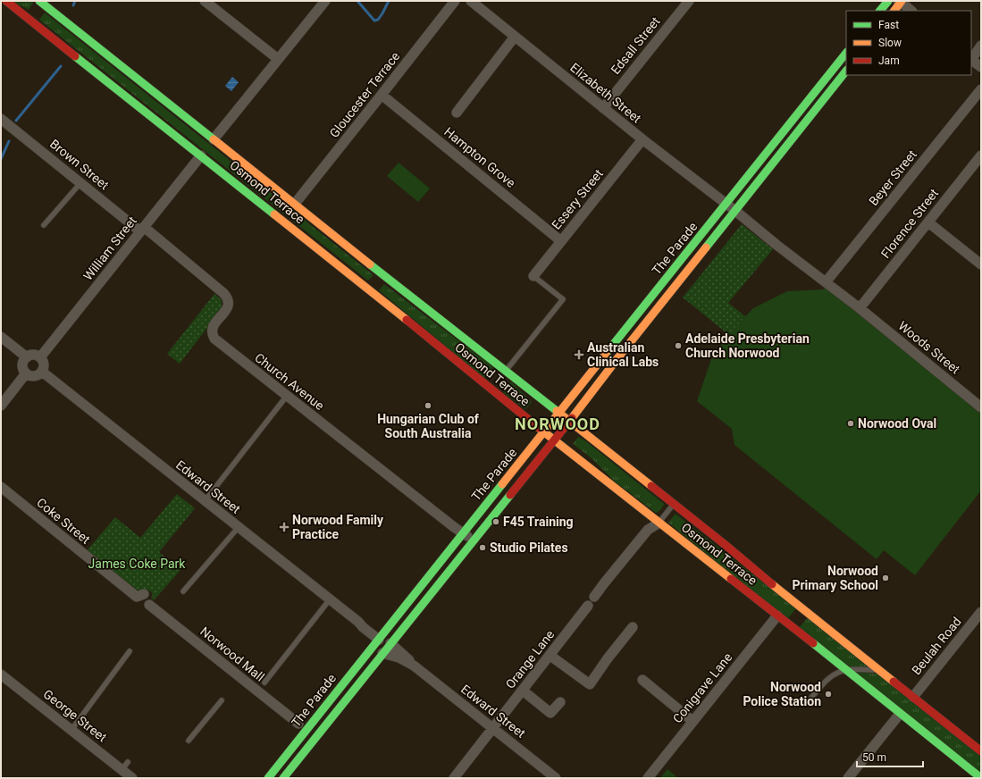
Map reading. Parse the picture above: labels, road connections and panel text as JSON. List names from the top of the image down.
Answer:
{
  "streets": {
    "street": [
      "Edsall Street",
      "Elizabeth Street",
      "Gloucester Terrace",
      "Hampton Grove",
      "Brown Street",
      "Beyer Street",
      "Osmond Terrace",
      "Essery Street",
      "Florence Street",
      "William Street",
      "The Parade",
      "Woods Street",
      "Church Avenue",
      "Edward Street",
      "Coke Street",
      "Beulah Road",
      "Norwood Mall",
      "Orange Lane",
      "Conigrave Lane",
      "George Street"
    ]
  },
  "crossings": [
    ["Edsall Street", "Elizabeth Street"],
    ["Elizabeth Street", "Beyer Street"],
    ["Elizabeth Street", "Essery Street"],
    ["Elizabeth Street", "The Parade"],
    ["Elizabeth Street", "Woods Street"],
    ["Gloucester Terrace", "Hampton Grove"],
    ["Gloucester Terrace", "Osmond Terrace"],
    ["Hampton Grove", "Essery Street"],
    ["Brown Street", "William Street"],
    ["Brown Street", "Church Avenue"],
    ["Beyer Street", "Woods Street"],
    ["Osmond Terrace", "William Street"],
    ["Osmond Terrace", "The Parade"],
    ["Osmond Terrace", "Beulah Road"],
    ["Osmond Terrace", "Conigrave Lane"],
    ["Florence Street", "Woods Street"],
    ["William Street", "Church Avenue"],
    ["William Street", "Edward Street"],
    ["The Parade", "Church Avenue"],
    ["The Parade", "Edward Street"],
    ["Edward Street", "Orange Lane"]
  ],
  "districts": ["NORWOOD"],
  "parks": ["James Coke Park"],
  "places": {
    "other": [
      "Adelaide Presbyterian Church Norwood",
      "Hungarian Club of South Australia",
      "Norwood Oval",
      "F45 Training",
      "Studio Pilates",
      "Norwood Primary School",
      "Norwood Police Station"
    ],
    "health": ["Australian Clinical Labs", "Norwood Family Practice"]
  },
  "legend": ["Fast", "Slow", "Jam"],
  "scale_bar": "50 m"
}
